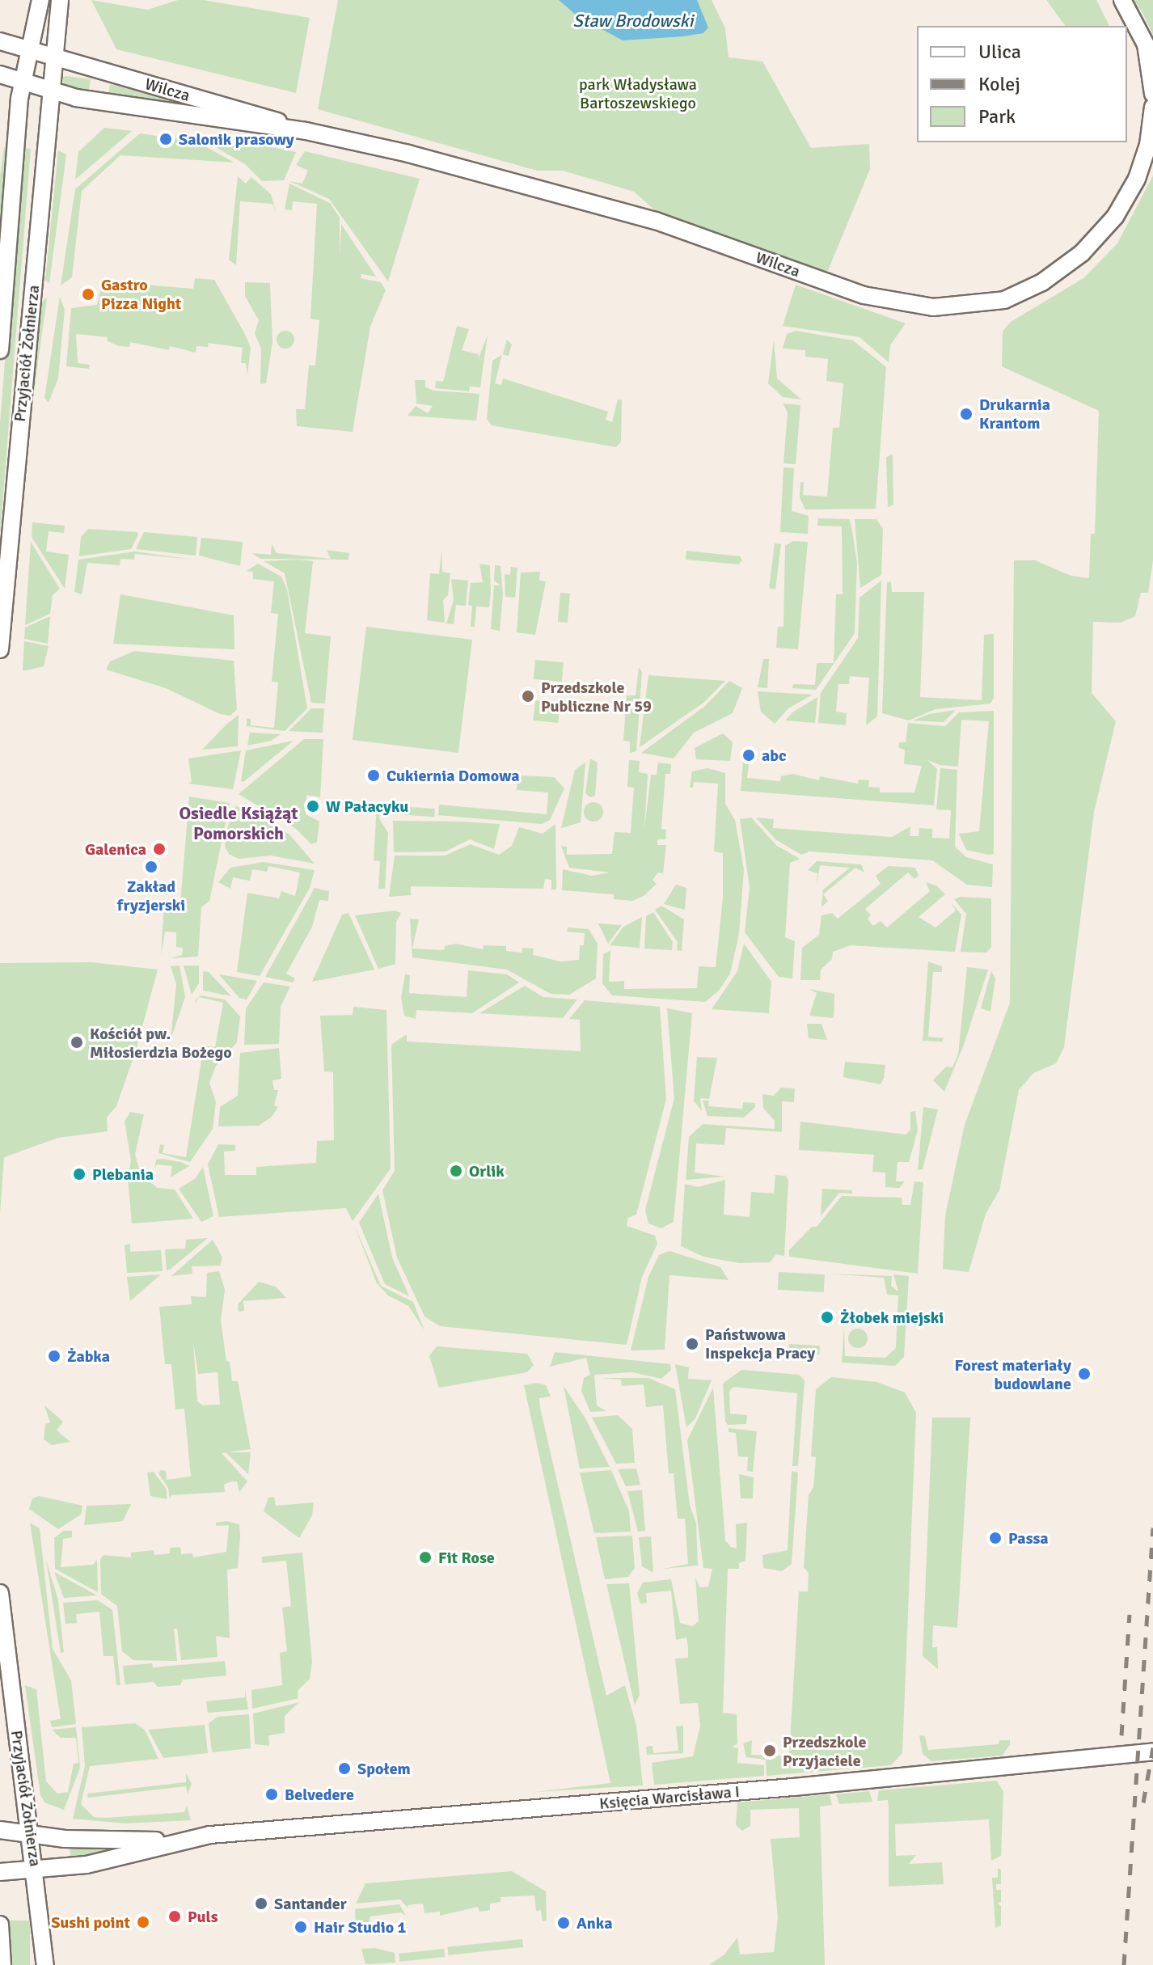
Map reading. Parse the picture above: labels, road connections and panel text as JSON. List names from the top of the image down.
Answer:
{
  "streets": {
    "street": ["Wilcza", "Przyjaciół Żołnierza", "Księcia Warcisława I"]
  },
  "crossings": [
    ["Wilcza", "Przyjaciół Żołnierza"],
    ["Przyjaciół Żołnierza", "Księcia Warcisława I"]
  ],
  "districts": ["Osiedle Książąt Pomorskich"],
  "water": ["Staw Brodowski"],
  "parks": ["park Władysława Bartoszewskiego"],
  "places": [
    "Salonik prasowy",
    "Gastro Pizza Night",
    "Drukarnia Krantom",
    "Przedszkole Publiczne Nr 59",
    "abc",
    "Cukiernia Domowa",
    "W Pałacyku",
    "Galenica",
    "Zakład fryzjerski",
    "Kościół pw. Miłosierdzia Bożego",
    "Orlik",
    "Plebania",
    "Żłobek miejski",
    "Państwowa Inspekcja Pracy",
    "Żabka",
    "Forest materiały budowlane",
    "Passa",
    "Fit Rose",
    "Przedszkole Przyjaciele",
    "Społem",
    "Belvedere",
    "Santander",
    "Puls",
    "Sushi point",
    "Anka",
    "Hair Studio 1"
  ],
  "legend": ["Ulica", "Kolej", "Park"]
}
